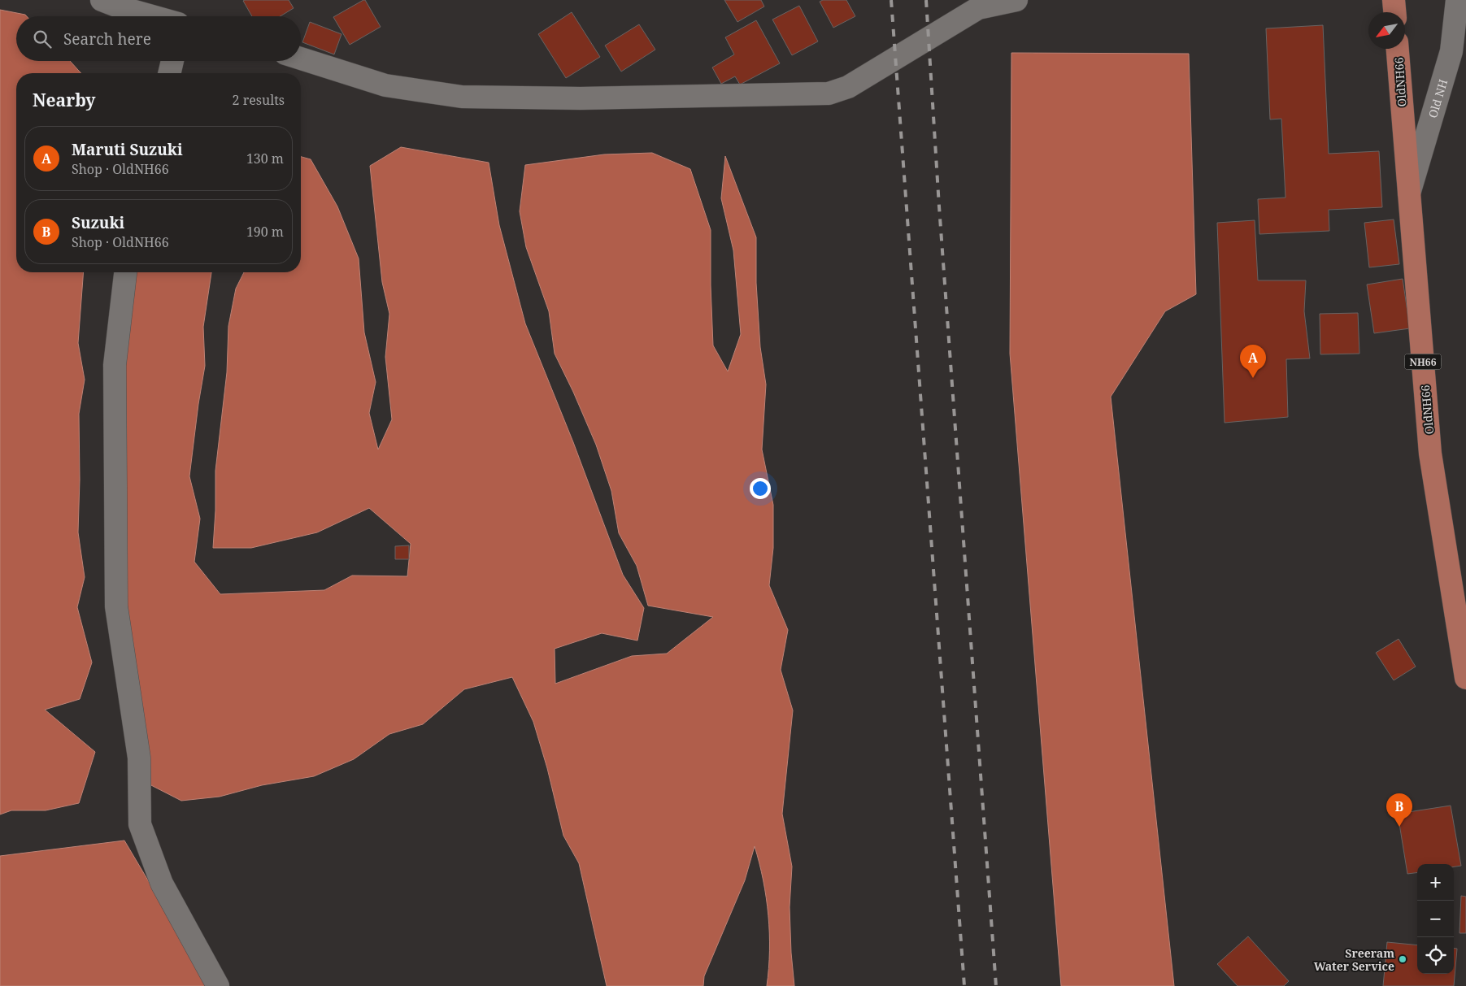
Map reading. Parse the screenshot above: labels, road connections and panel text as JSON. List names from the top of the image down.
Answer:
{
  "streets": {
    "main road": ["OldNH66", "NH66"],
    "street": ["Old NH"]
  },
  "crossings": [
    ["OldNH66", "Old NH"]
  ],
  "places": ["Sreeram Water Service"],
  "north": "bottom left",
  "page": {
    "search": "Search here",
    "heading": ["Nearby", "2 results"],
    "list": [
      {
        "mark": "A",
        "name": "Maruti Suzuki",
        "note": "Shop · OldNH66",
        "value": "130 m"
      },
      {
        "mark": "B",
        "name": "Suzuki",
        "note": "Shop · OldNH66",
        "value": "190 m"
      }
    ],
    "pins": ["A", "B"],
    "map_buttons": ["+", "−"]
  }
}
